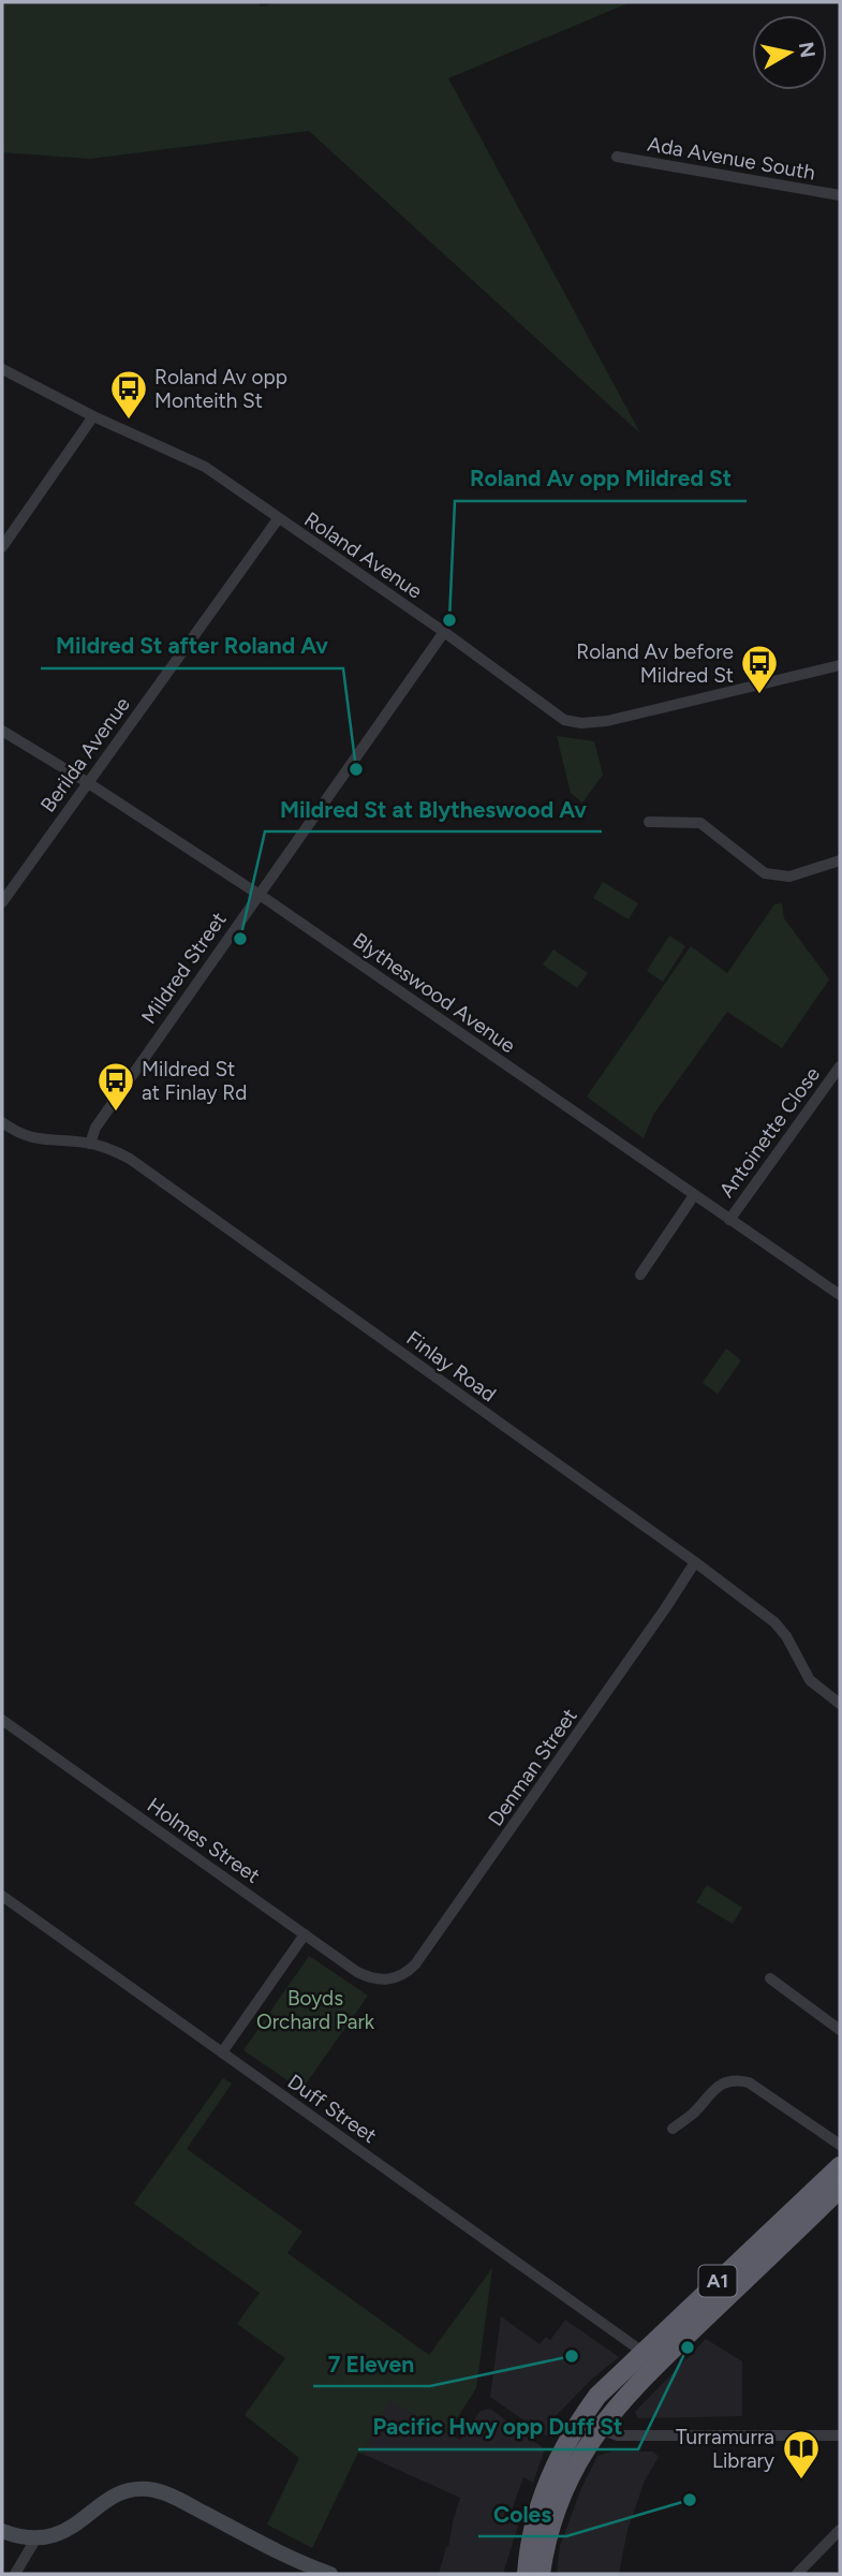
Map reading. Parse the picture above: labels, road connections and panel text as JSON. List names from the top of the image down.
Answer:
{
  "streets": {
    "highway": ["A1"],
    "street": [
      "Ada Avenue South",
      "Roland Avenue",
      "Berilda Avenue",
      "Mildred Street",
      "Blytheswood Avenue",
      "Antoinette Close",
      "Finlay Road",
      "Denman Street",
      "Holmes Street",
      "Duff Street"
    ]
  },
  "crossings": [
    ["Roland Avenue", "Berilda Avenue"],
    ["Roland Avenue", "Mildred Street"],
    ["Berilda Avenue", "Blytheswood Avenue"],
    ["Mildred Street", "Blytheswood Avenue"],
    ["Mildred Street", "Finlay Road"],
    ["Blytheswood Avenue", "Antoinette Close"],
    ["Finlay Road", "Denman Street"],
    ["Denman Street", "Holmes Street"],
    ["Duff Street", "A1"]
  ],
  "parks": ["Boyds Orchard Park"],
  "places": {
    "bus stop": ["Roland Av opp Monteith St", "Roland Av before Mildred St", "Mildred St at Finlay Rd"],
    "other": [
      "Roland Av opp Mildred St",
      "Mildred St after Roland Av",
      "Mildred St at Blytheswood Av",
      "Pacific Hwy opp Duff St",
      "7 Eleven",
      "Coles"
    ],
    "library": ["Turramurra Library"]
  },
  "north": "right"
}
